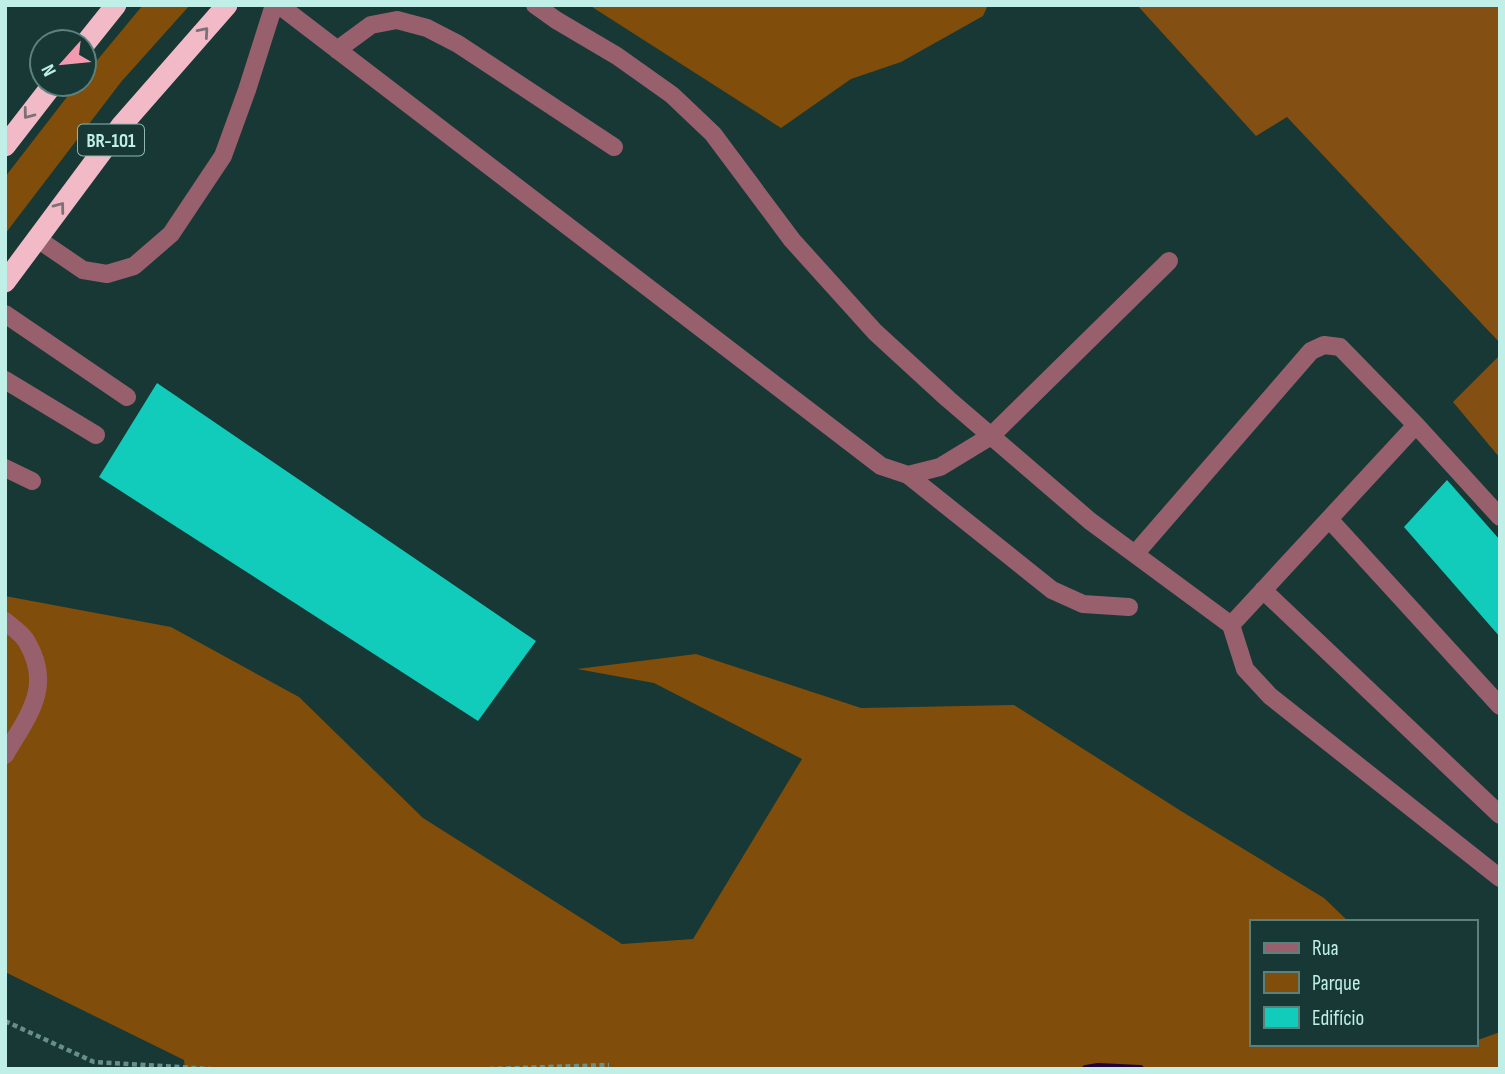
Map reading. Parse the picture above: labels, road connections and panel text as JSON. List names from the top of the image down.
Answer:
{
  "streets": {
    "highway": ["BR-101"]
  },
  "legend": ["Rua", "Parque", "Edifício"],
  "north": "bottom left"
}
